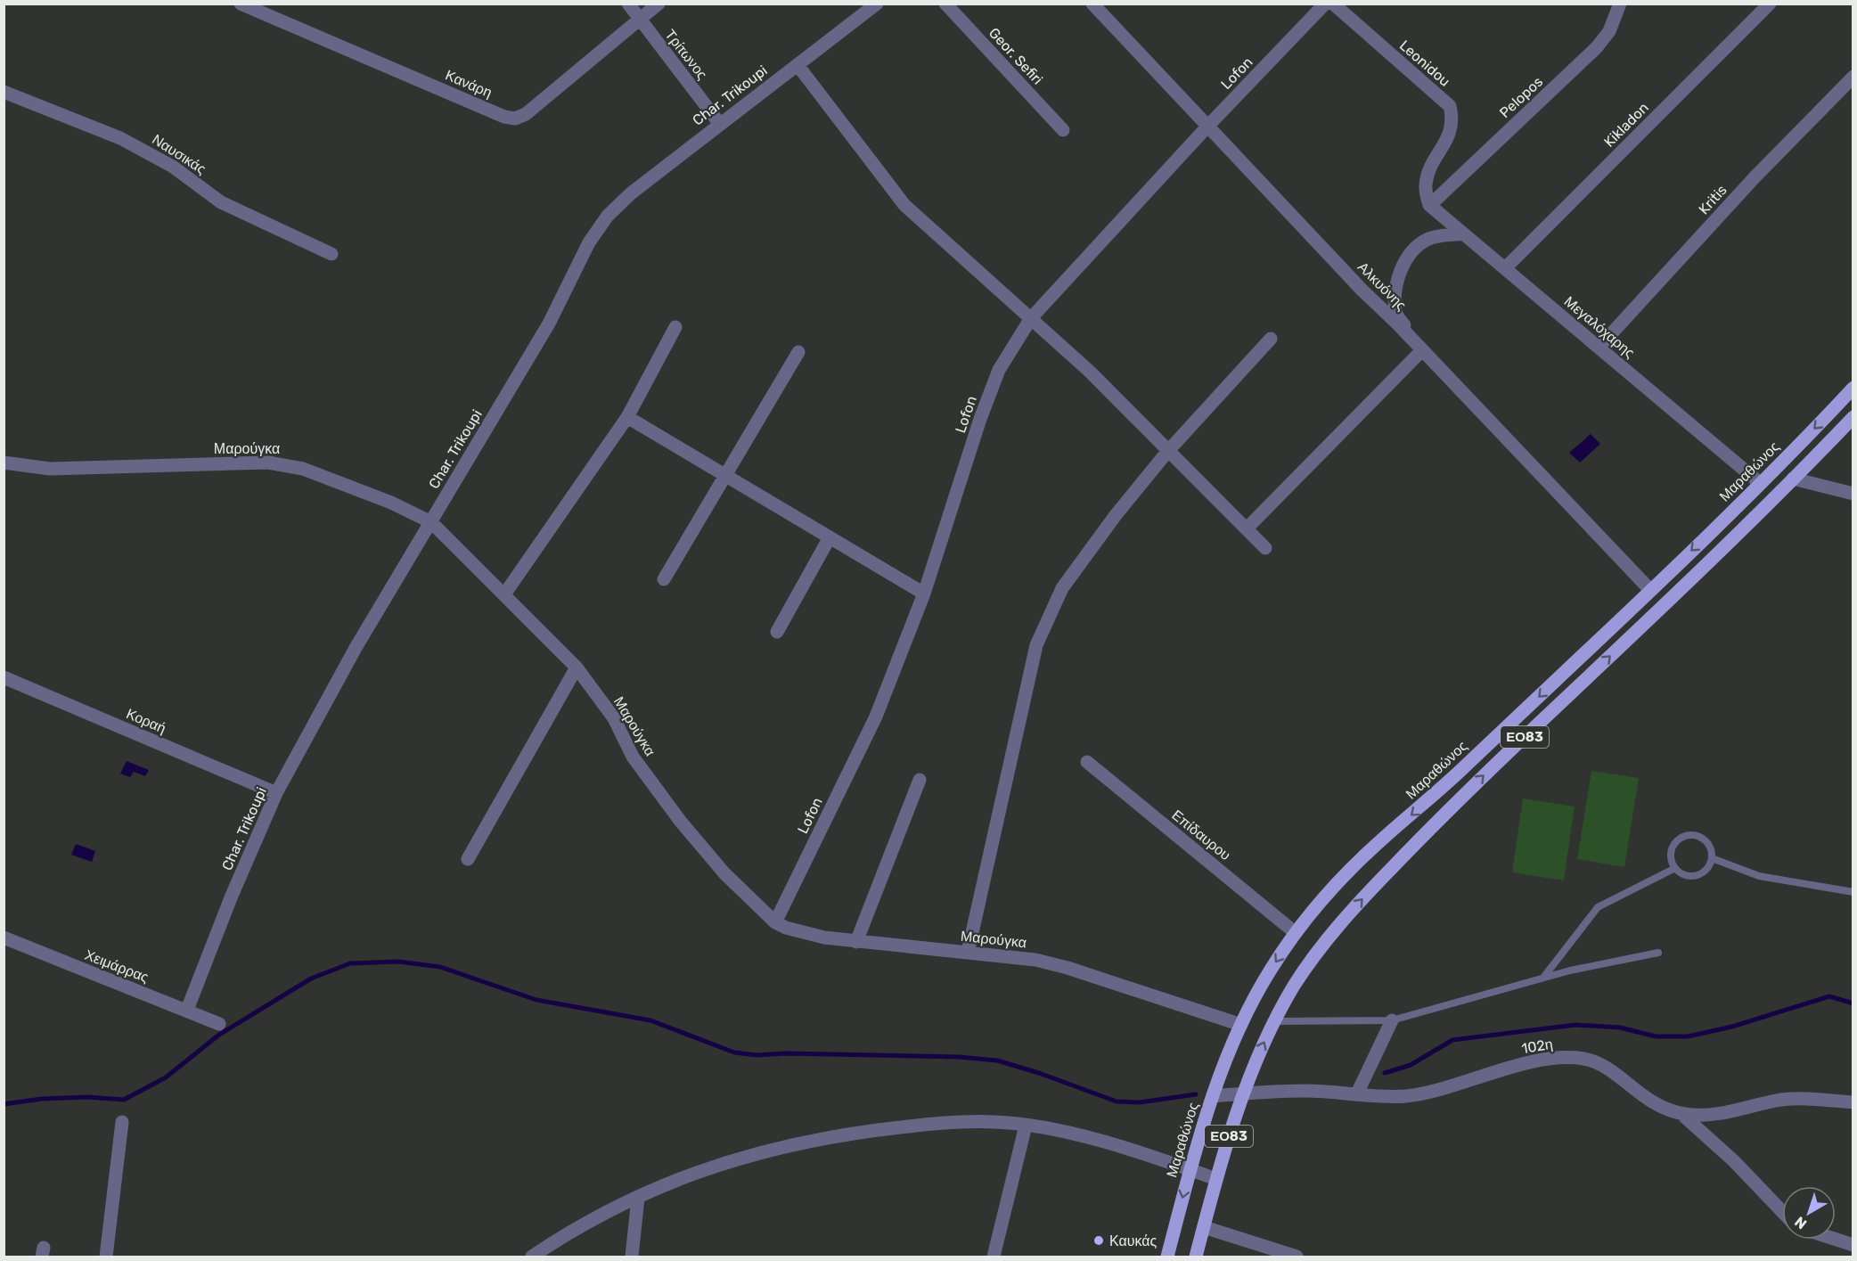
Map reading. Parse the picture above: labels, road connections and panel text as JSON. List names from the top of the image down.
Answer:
{
  "streets": {
    "main road": ["Μαραθώνος", "ΕΟ83"],
    "street": [
      "Τρίτωνος",
      "Geor. Sefiri",
      "Leonidou",
      "Lofon",
      "Κανάρη",
      "Char. Trikoupi",
      "Pelopos",
      "Kikladon",
      "Ναυσικάς",
      "Kritis",
      "Αλκυόνης",
      "Μεγαλόχαρης",
      "Μαρούγκα",
      "Κοραή",
      "Επίδαυρου",
      "Χειμάρρας",
      "102η"
    ]
  },
  "crossings": [
    ["Τρίτωνος", "Κανάρη"],
    ["Τρίτωνος", "Char. Trikoupi"],
    ["Leonidou", "Pelopos"],
    ["Leonidou", "Μεγαλόχαρης"],
    ["Lofon", "Αλκυόνης"],
    ["Lofon", "Μαρούγκα"],
    ["Char. Trikoupi", "Μαρούγκα"],
    ["Char. Trikoupi", "Κοραή"],
    ["Char. Trikoupi", "Χειμάρρας"],
    ["Pelopos", "Μεγαλόχαρης"],
    ["Kikladon", "Μεγαλόχαρης"],
    ["Kritis", "Μεγαλόχαρης"],
    ["Αλκυόνης", "Μαραθώνος"],
    ["Μεγαλόχαρης", "Μαραθώνος"],
    ["Μαρούγκα", "Μαραθώνος"],
    ["Μαραθώνος", "Επίδαυρου"],
    ["Μαραθώνος", "102η"],
    ["ΕΟ83", "102η"]
  ],
  "places": ["Καυκάς"],
  "north": "bottom left"
}
